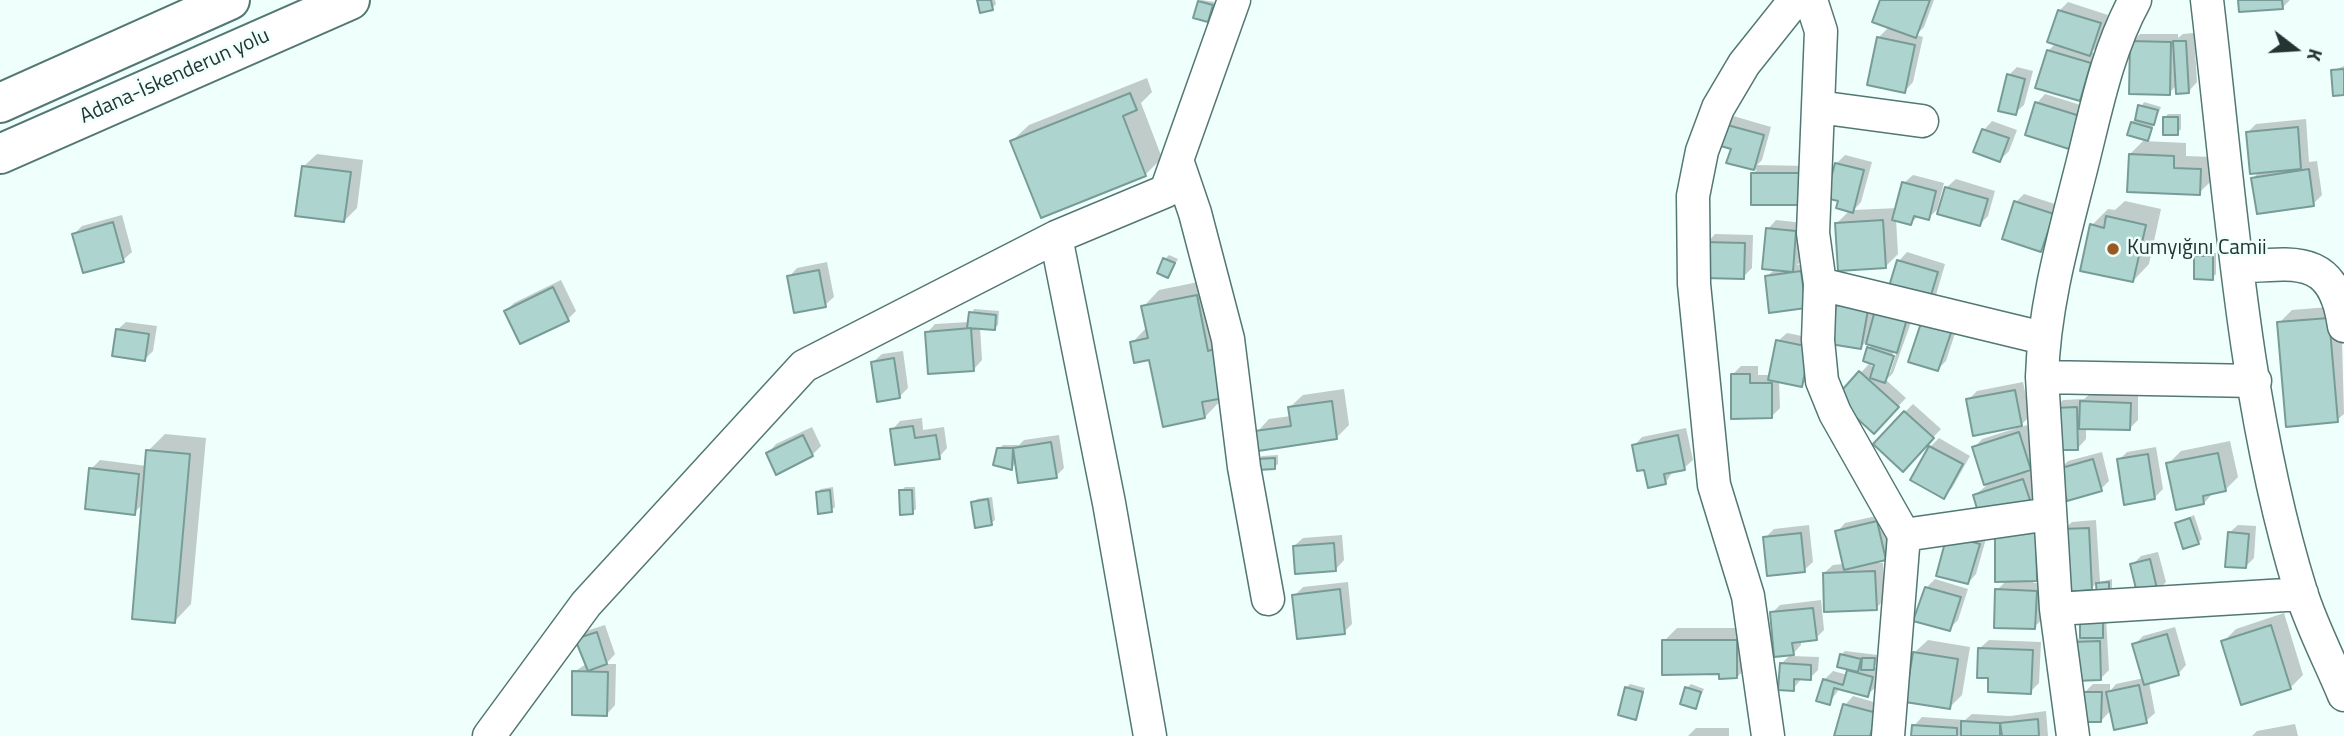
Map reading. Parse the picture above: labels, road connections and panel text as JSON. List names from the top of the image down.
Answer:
{
  "streets": {
    "highway": ["Adana-İskenderun yolu"]
  },
  "places": ["Kumyığını Camii"],
  "north": "right"
}
